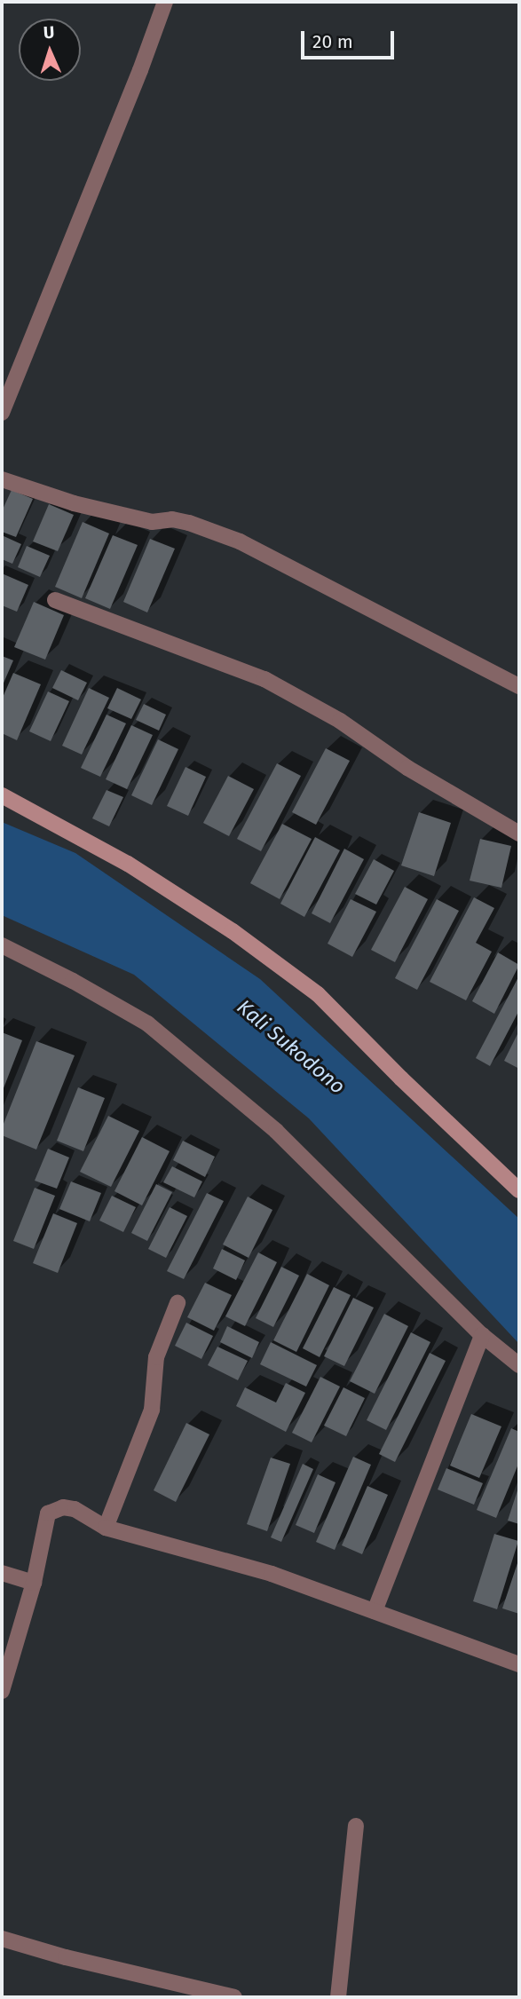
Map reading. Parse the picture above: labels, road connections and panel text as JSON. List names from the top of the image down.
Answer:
{
  "water": ["Kali Sukodono"],
  "scale_bar": "20 m",
  "north": "top"
}
